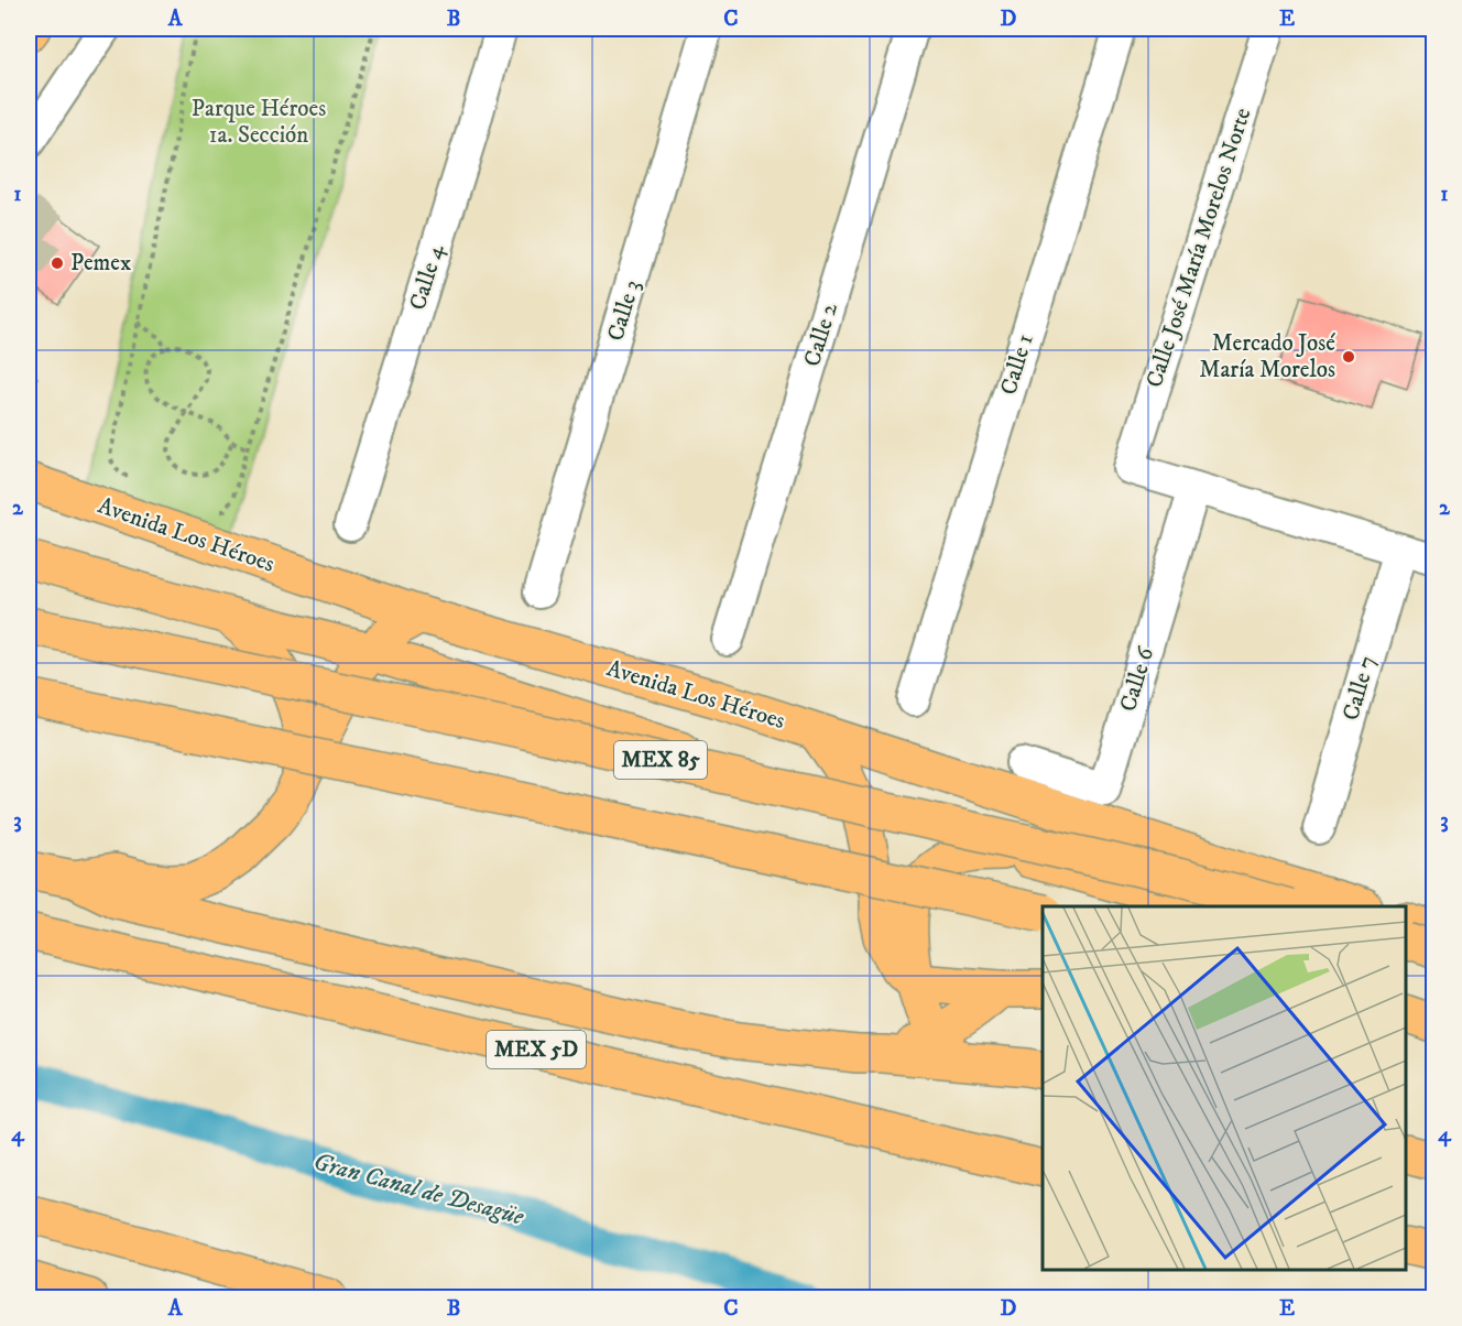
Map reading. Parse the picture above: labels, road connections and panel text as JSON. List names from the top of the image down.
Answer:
{
  "streets": {
    "main road": ["Avenida Los Héroes", "MEX 85", "MEX 5D"],
    "street": [
      "Calle José María Morelos Norte",
      "Calle 4",
      "Calle 3",
      "Calle 2",
      "Calle 1",
      "Calle 6",
      "Calle 7"
    ]
  },
  "crossings": [
    ["Calle José María Morelos Norte", "Calle 6"]
  ],
  "water": ["Gran Canal de Desagüe"],
  "parks": ["Parque Héroes 1a. Sección"],
  "places": ["Pemex", "Mercado José María Morelos"],
  "grid": {
    "columns": [
      "A",
      "B",
      "C",
      "D",
      "E"
    ],
    "rows": [
      "1",
      "2",
      "3",
      "4"
    ]
  }
}
